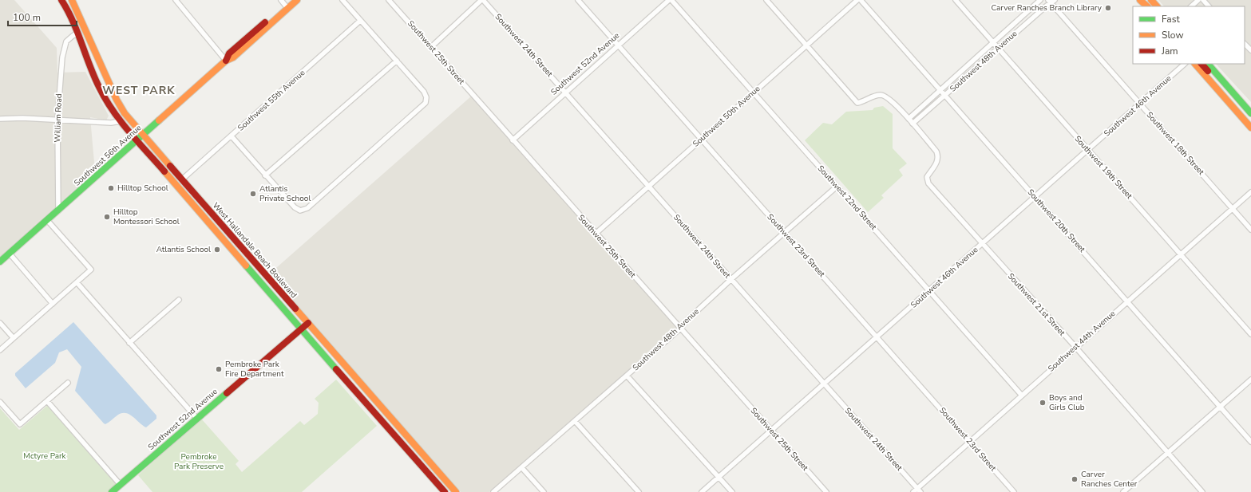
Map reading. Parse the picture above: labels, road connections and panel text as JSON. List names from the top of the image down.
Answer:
{
  "streets": {
    "main road": ["Southwest 52nd Avenue", "Southwest 56th Avenue", "West Hallandale Beach Boulevard"],
    "street": [
      "Southwest 24th Street",
      "Southwest 25th Street",
      "Southwest 48th Avenue",
      "Southwest 55th Avenue",
      "Southwest 46th Avenue",
      "Southwest 50th Avenue",
      "William Road",
      "Southwest 18th Street",
      "Southwest 19th Street",
      "Southwest 22nd Street",
      "Southwest 20th Street",
      "Southwest 23rd Street",
      "Southwest 21st Street",
      "Southwest 44th Avenue"
    ]
  },
  "crossings": [
    ["Southwest 24th Street", "Southwest 48th Avenue"],
    ["Southwest 24th Street", "Southwest 52nd Avenue"],
    ["Southwest 24th Street", "Southwest 46th Avenue"],
    ["Southwest 24th Street", "Southwest 50th Avenue"],
    ["Southwest 24th Street", "Southwest 44th Avenue"],
    ["Southwest 25th Street", "Southwest 48th Avenue"],
    ["Southwest 25th Street", "Southwest 52nd Avenue"],
    ["Southwest 25th Street", "Southwest 46th Avenue"],
    ["Southwest 25th Street", "Southwest 50th Avenue"],
    ["Southwest 48th Avenue", "Southwest 18th Street"],
    ["Southwest 48th Avenue", "Southwest 19th Street"],
    ["Southwest 48th Avenue", "Southwest 22nd Street"],
    ["Southwest 48th Avenue", "Southwest 20th Street"],
    ["Southwest 48th Avenue", "Southwest 23rd Street"],
    ["Southwest 48th Avenue", "Southwest 21st Street"],
    ["Southwest 52nd Avenue", "Southwest 23rd Street"],
    ["Southwest 52nd Avenue", "West Hallandale Beach Boulevard"],
    ["Southwest 55th Avenue", "West Hallandale Beach Boulevard"],
    ["Southwest 46th Avenue", "Southwest 18th Street"],
    ["Southwest 46th Avenue", "Southwest 19th Street"],
    ["Southwest 46th Avenue", "Southwest 22nd Street"],
    ["Southwest 46th Avenue", "Southwest 20th Street"],
    ["Southwest 46th Avenue", "Southwest 23rd Street"],
    ["Southwest 46th Avenue", "Southwest 21st Street"],
    ["Southwest 50th Avenue", "Southwest 22nd Street"],
    ["Southwest 50th Avenue", "Southwest 23rd Street"],
    ["William Road", "Southwest 56th Avenue"],
    ["William Road", "West Hallandale Beach Boulevard"],
    ["Southwest 18th Street", "Southwest 44th Avenue"],
    ["Southwest 56th Avenue", "West Hallandale Beach Boulevard"],
    ["Southwest 19th Street", "Southwest 44th Avenue"],
    ["Southwest 22nd Street", "Southwest 44th Avenue"],
    ["Southwest 20th Street", "Southwest 44th Avenue"],
    ["Southwest 23rd Street", "Southwest 44th Avenue"],
    ["Southwest 21st Street", "Southwest 44th Avenue"]
  ],
  "districts": ["WEST PARK"],
  "parks": ["Mctyre Park", "Pembroke Park Preserve"],
  "places": [
    "Carver Ranches Branch Library",
    "Hilltop School",
    "Atlantis Private School",
    "Hilltop Montessori School",
    "Atlantis School",
    "Pembroke Park Fire Department",
    "Boys and Girls Club",
    "Carver Ranches Center"
  ],
  "legend": ["Fast", "Slow", "Jam"],
  "scale_bar": "100 m"
}
